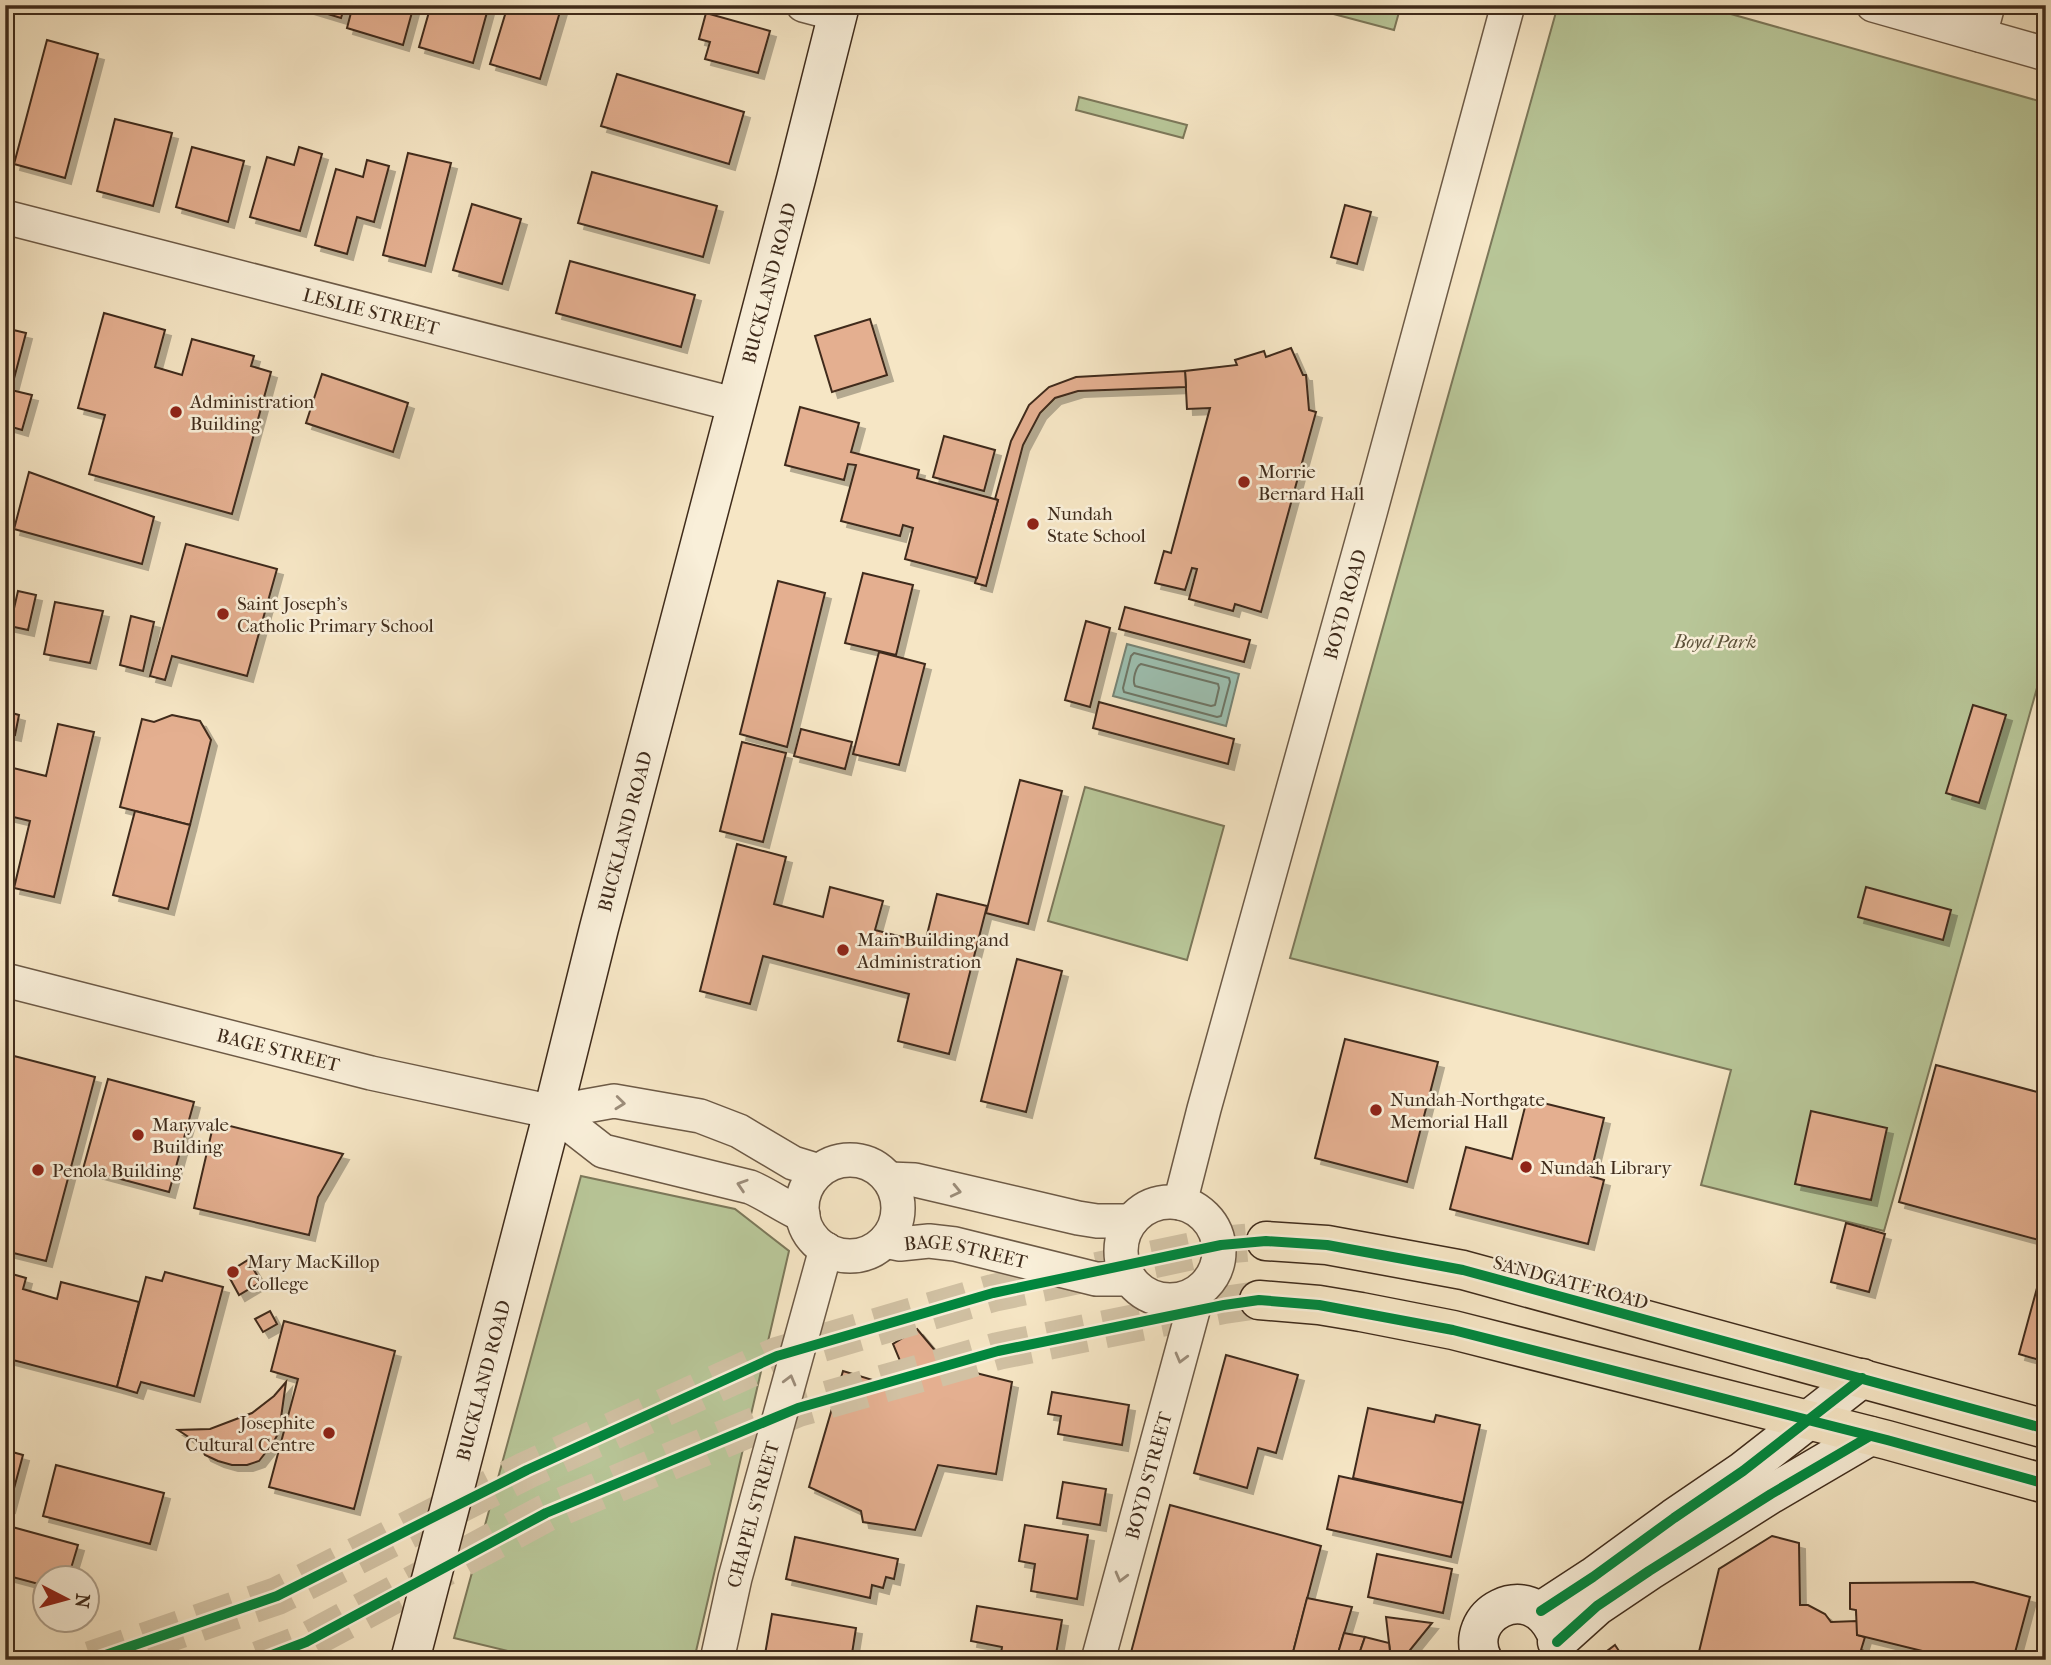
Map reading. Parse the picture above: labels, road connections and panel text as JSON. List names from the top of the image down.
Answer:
{
  "streets": {
    "highway": ["SANDGATE ROAD"],
    "street": [
      "BUCKLAND ROAD",
      "LESLIE STREET",
      "BOYD ROAD",
      "BAGE STREET",
      "BOYD STREET",
      "CHAPEL STREET"
    ]
  },
  "crossings": [
    ["BUCKLAND ROAD", "LESLIE STREET"],
    ["BUCKLAND ROAD", "BAGE STREET"],
    ["BOYD ROAD", "BAGE STREET"],
    ["BOYD ROAD", "BOYD STREET"],
    ["BAGE STREET", "BOYD STREET"],
    ["BAGE STREET", "CHAPEL STREET"]
  ],
  "one_way": ["BOYD STREET", "CHAPEL STREET"],
  "parks": ["Boyd Park"],
  "places": [
    "Administration Building",
    "Morrie Bernard Hall",
    "Nundah State School",
    "Saint Joseph's Catholic Primary School",
    "Main Building and Administration",
    "Nundah-Northgate Memorial Hall",
    "Maryvale Building",
    "Nundah Library",
    "Penola Building",
    "Mary MacKillop College",
    "Josephite Cultural Centre"
  ],
  "north": "right"
}
